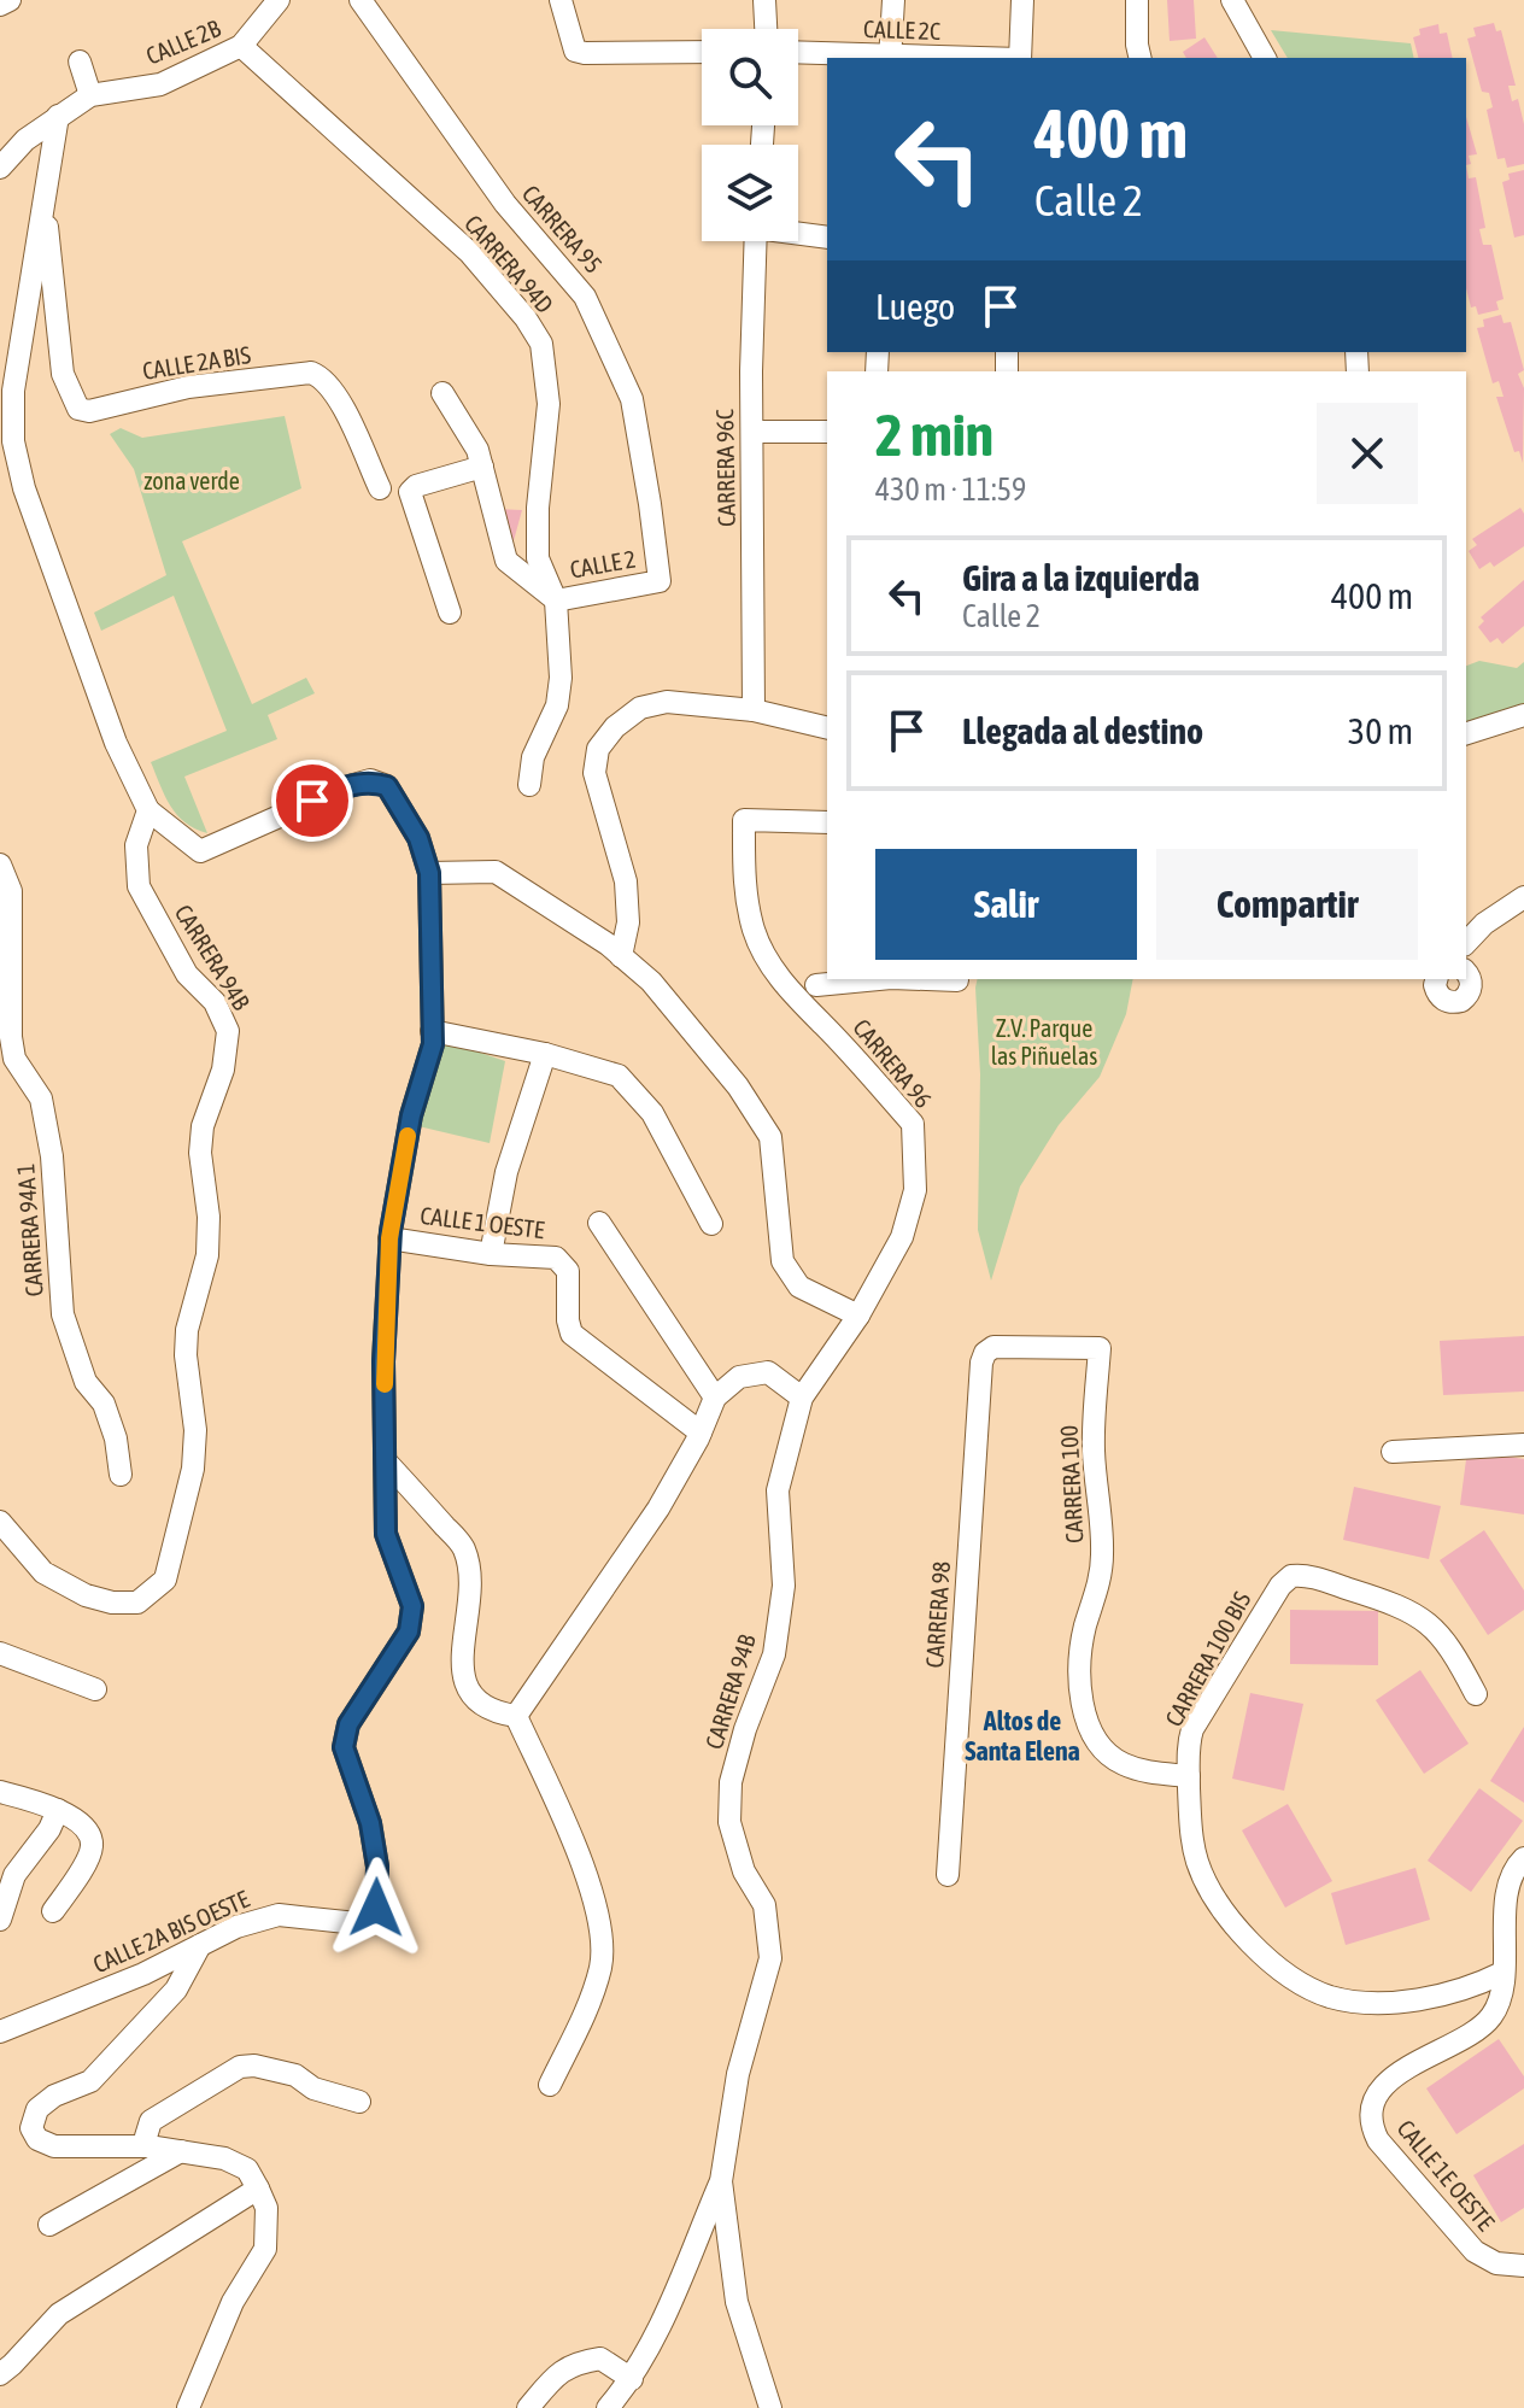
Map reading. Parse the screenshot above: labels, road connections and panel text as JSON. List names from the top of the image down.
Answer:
{
  "streets": {
    "street": [
      "CALLE 2C",
      "CALLE 2B",
      "CARRERA 95",
      "CARRERA 94D",
      "CALLE 2A BIS",
      "CARRERA 96C",
      "CALLE 2",
      "CARRERA 94B",
      "CARRERA 96",
      "CALLE 1 OESTE",
      "CARRERA 94A 1",
      "CARRERA 100",
      "CARRERA 98",
      "CARRERA 100 BIS",
      "CALLE 2A BIS OESTE",
      "CALLE 1E OESTE"
    ]
  },
  "crossings": [
    ["CALLE 2B", "CARRERA 94D"],
    ["CARRERA 95", "CALLE 2"],
    ["CARRERA 94D", "CALLE 2"],
    ["CARRERA 94B", "CARRERA 96"],
    ["CARRERA 100", "CARRERA 98"],
    ["CARRERA 100", "CARRERA 100 BIS"]
  ],
  "districts": ["Altos de Santa Elena"],
  "parks": ["zona verde", "Z.V. Parque las Piñuelas"],
  "page": {
    "turn": ["400 m", "Calle 2"],
    "then": "Luego",
    "heading": ["2 min", "430 m · 11:59"],
    "list": [
      {
        "name": "Gira a la izquierda",
        "note": "Calle 2",
        "value": "400 m"
      },
      {
        "name": "Llegada al destino",
        "value": "30 m"
      }
    ],
    "buttons": ["Salir", "Compartir"]
  }
}
